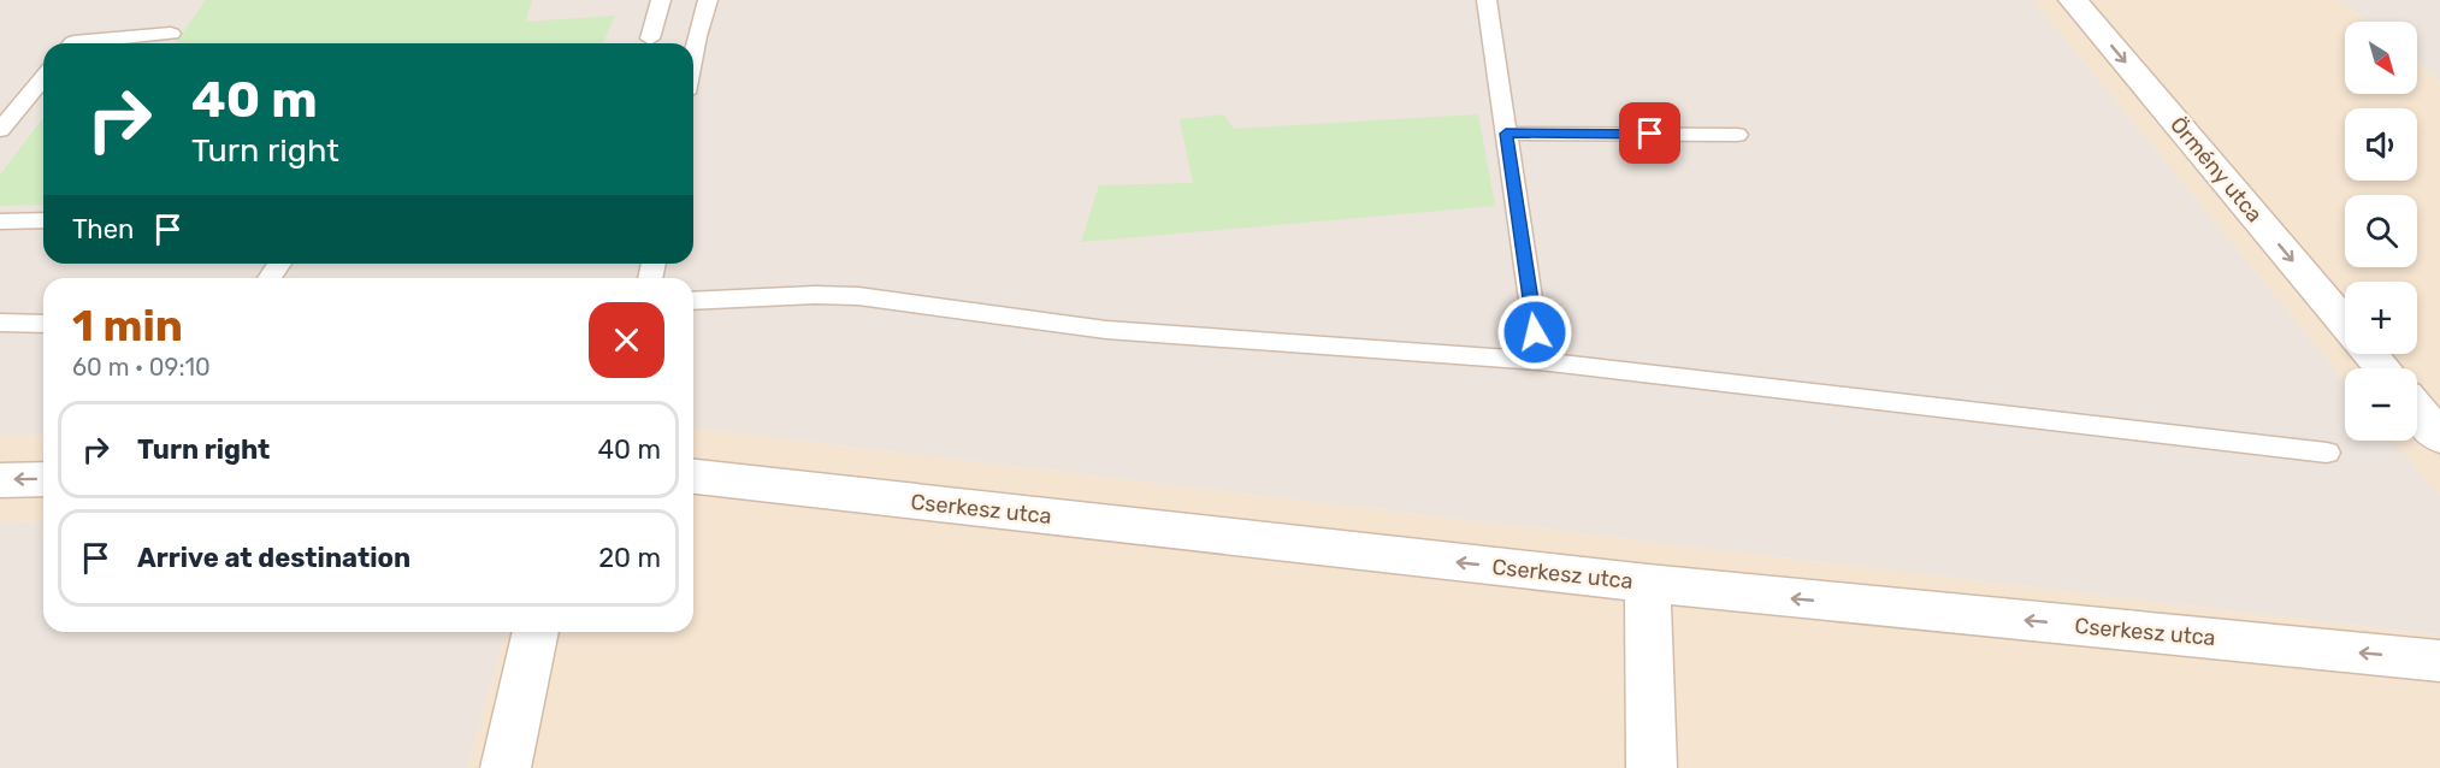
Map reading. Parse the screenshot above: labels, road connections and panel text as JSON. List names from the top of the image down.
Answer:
{
  "streets": {
    "street": ["Örmény utca", "Cserkesz utca"]
  },
  "one_way": ["Örmény utca", "Cserkesz utca"],
  "north": "bottom right",
  "page": {
    "map_buttons": ["+", "−"],
    "turn": ["40 m", "Turn right"],
    "then": "Then",
    "heading": ["1 min", "60 m · 09:10"],
    "list": [
      {
        "name": "Turn right",
        "value": "40 m"
      },
      {
        "name": "Arrive at destination",
        "value": "20 m"
      }
    ]
  }
}
